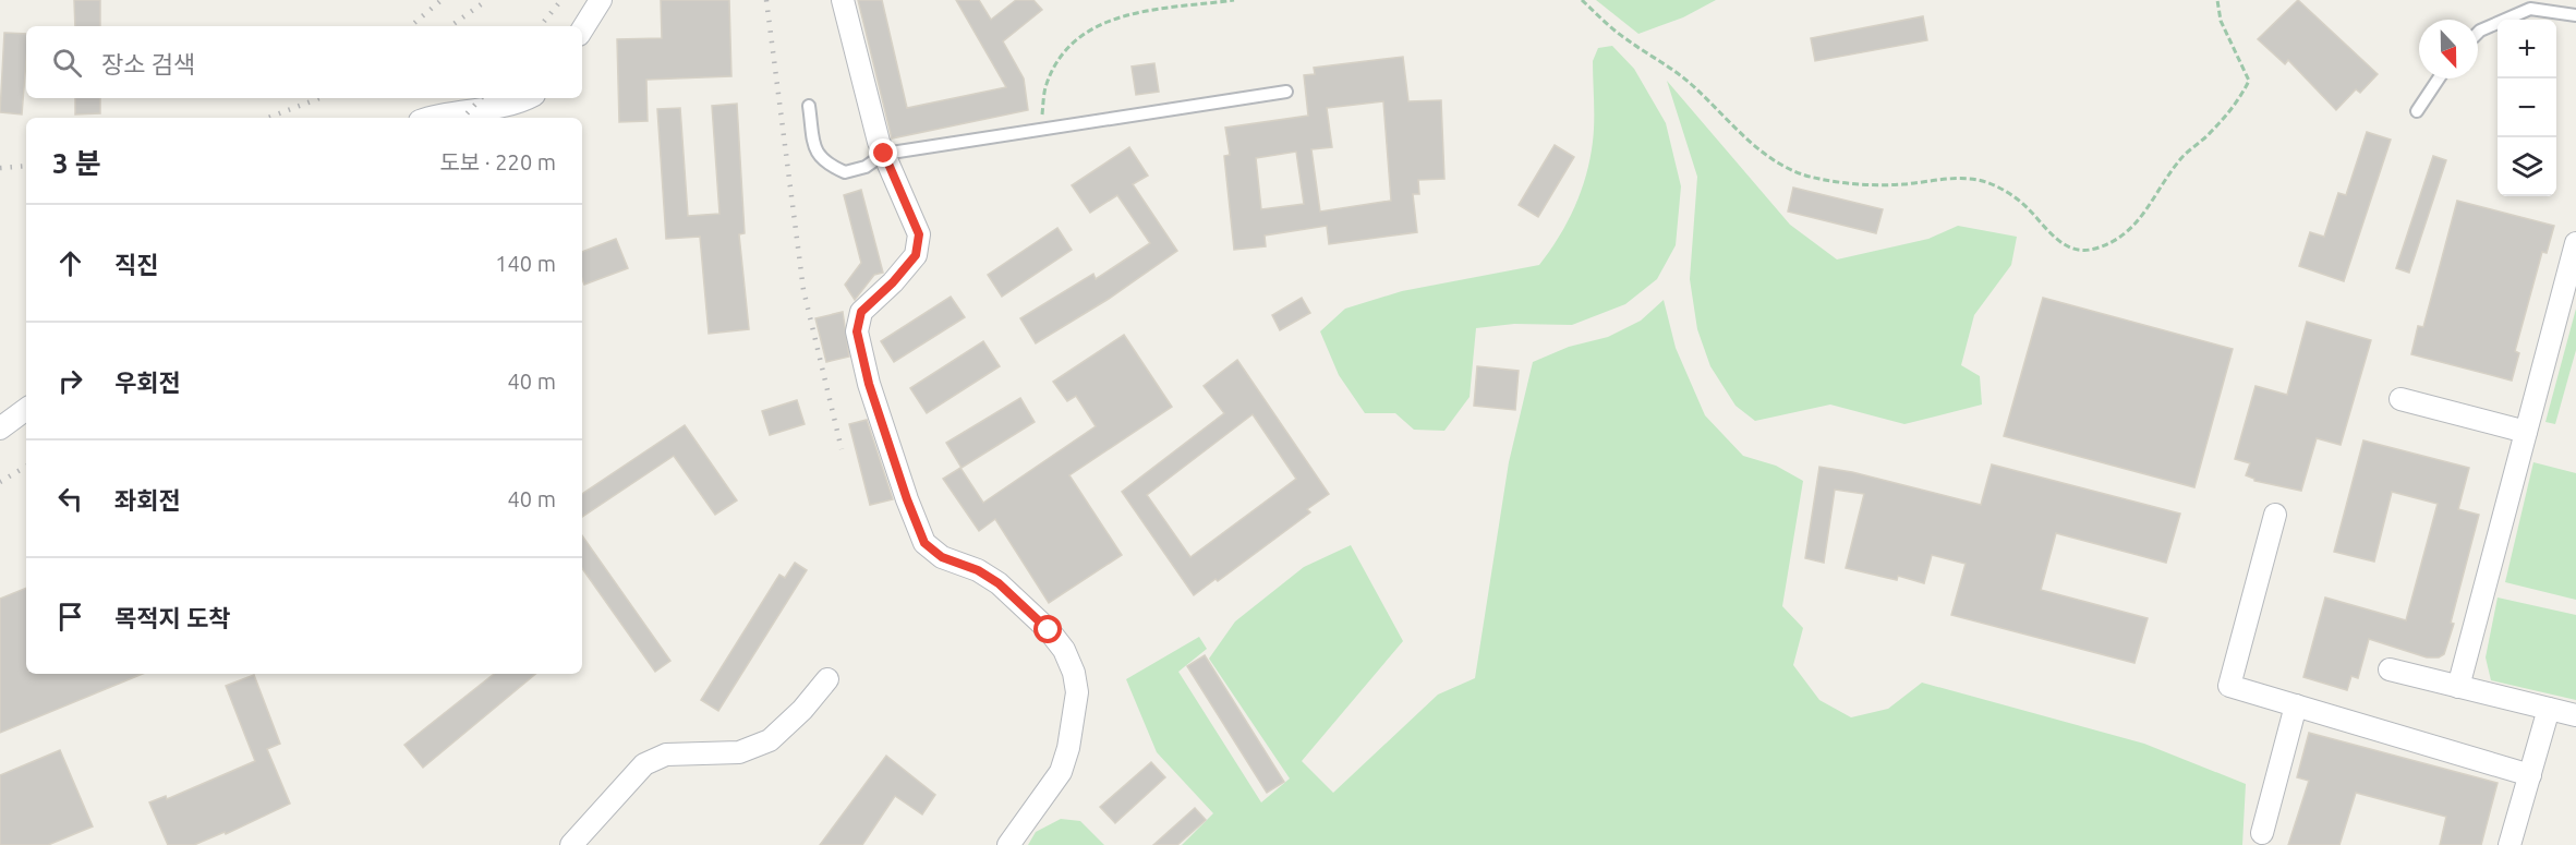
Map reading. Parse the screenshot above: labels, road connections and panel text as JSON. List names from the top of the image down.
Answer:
{
  "north": "bottom",
  "page": {
    "map_buttons": ["+", "−"],
    "search": "장소 검색",
    "heading": ["3 분", "도보 · 220 m"],
    "list": [
      ["직진", "140 m"],
      ["우회전", "40 m"],
      ["좌회전", "40 m"],
      "목적지 도착"
    ]
  }
}
